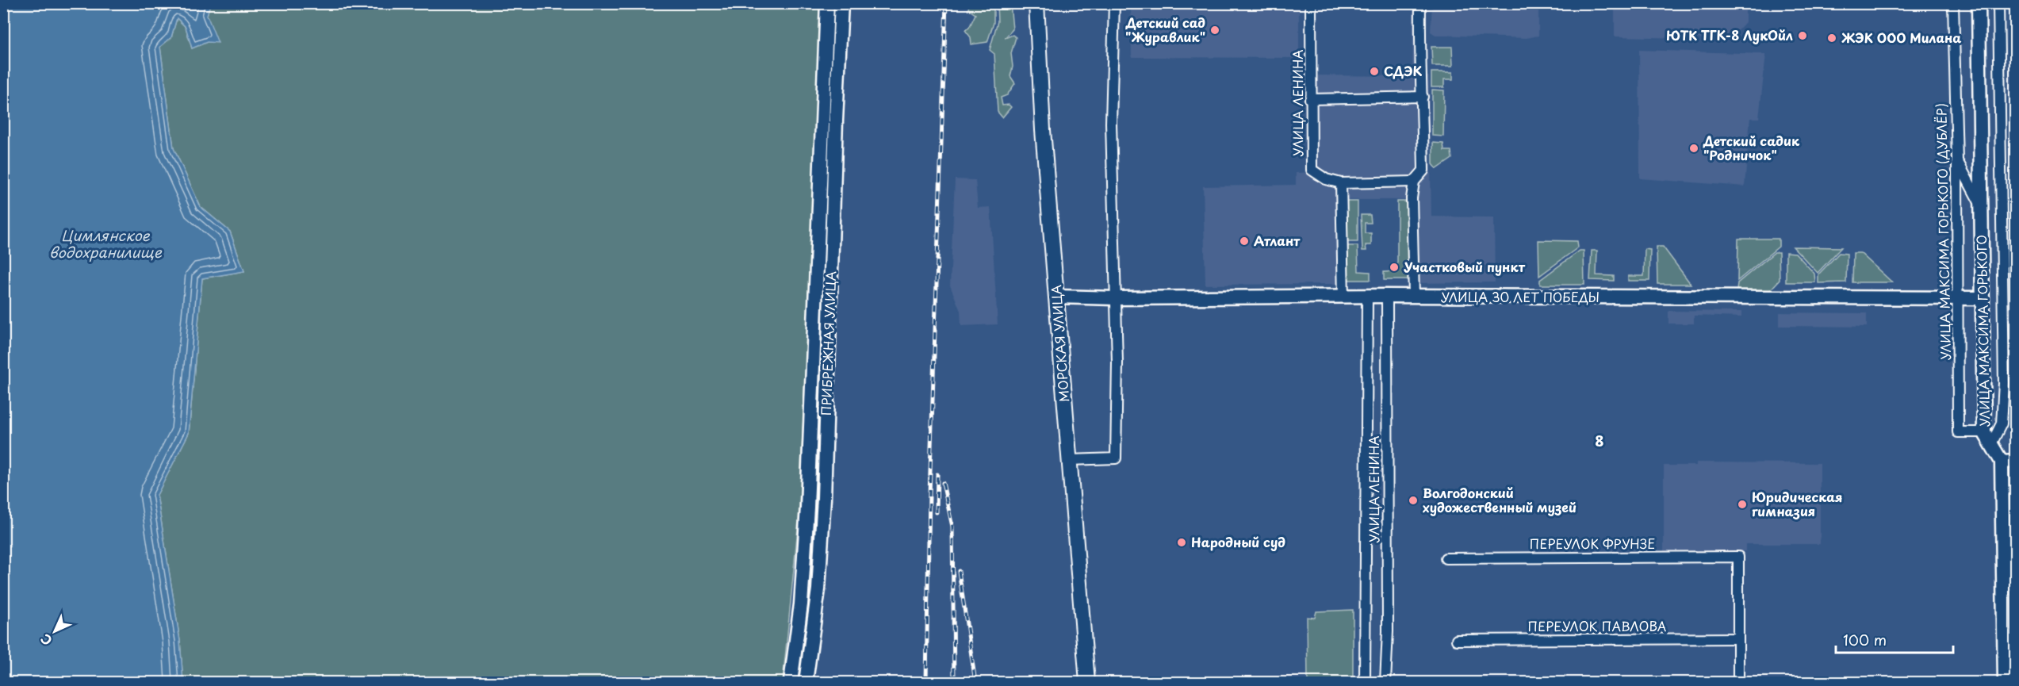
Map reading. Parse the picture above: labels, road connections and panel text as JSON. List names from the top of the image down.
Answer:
{
  "streets": {
    "main road": ["МОРСКАЯ УЛИЦА"],
    "street": [
      "УЛИЦА ЛЕНИНА",
      "УЛИЦА МАКСИМА ГОРЬКОГО (ДУБЛЁР)",
      "УЛИЦА 30 ЛЕТ ПОБЕДЫ",
      "УЛИЦА МАКСИМА ГОРЬКОГО",
      "ПРИБРЕЖНАЯ УЛИЦА",
      "ПЕРЕУЛОК ФРУНЗЕ",
      "ПЕРЕУЛОК ПАВЛОВА"
    ]
  },
  "crossings": [
    ["УЛИЦА ЛЕНИНА", "УЛИЦА 30 ЛЕТ ПОБЕДЫ"],
    ["УЛИЦА МАКСИМА ГОРЬКОГО (ДУБЛЁР)", "УЛИЦА 30 ЛЕТ ПОБЕДЫ"],
    ["УЛИЦА МАКСИМА ГОРЬКОГО (ДУБЛЁР)", "УЛИЦА МАКСИМА ГОРЬКОГО"],
    ["УЛИЦА 30 ЛЕТ ПОБЕДЫ", "УЛИЦА МАКСИМА ГОРЬКОГО"],
    ["УЛИЦА 30 ЛЕТ ПОБЕДЫ", "МОРСКАЯ УЛИЦА"],
    ["ПЕРЕУЛОК ФРУНЗЕ", "ПЕРЕУЛОК ПАВЛОВА"]
  ],
  "districts": ["8"],
  "water": ["Цимлянское водохранилище"],
  "places": [
    "Детский сад \"Журавлик\"",
    "ЮТК ТГК-8 ЛукОйл",
    "ЖЭК ООО Милана",
    "СДЭК",
    "Детский садик \"Родничок\"",
    "Атлант",
    "Участковый пункт",
    "Волгодонский художественный музей",
    "Юридическая гимназия",
    "Народный суд"
  ],
  "scale_bar": "100 m",
  "north": "bottom left"
}
